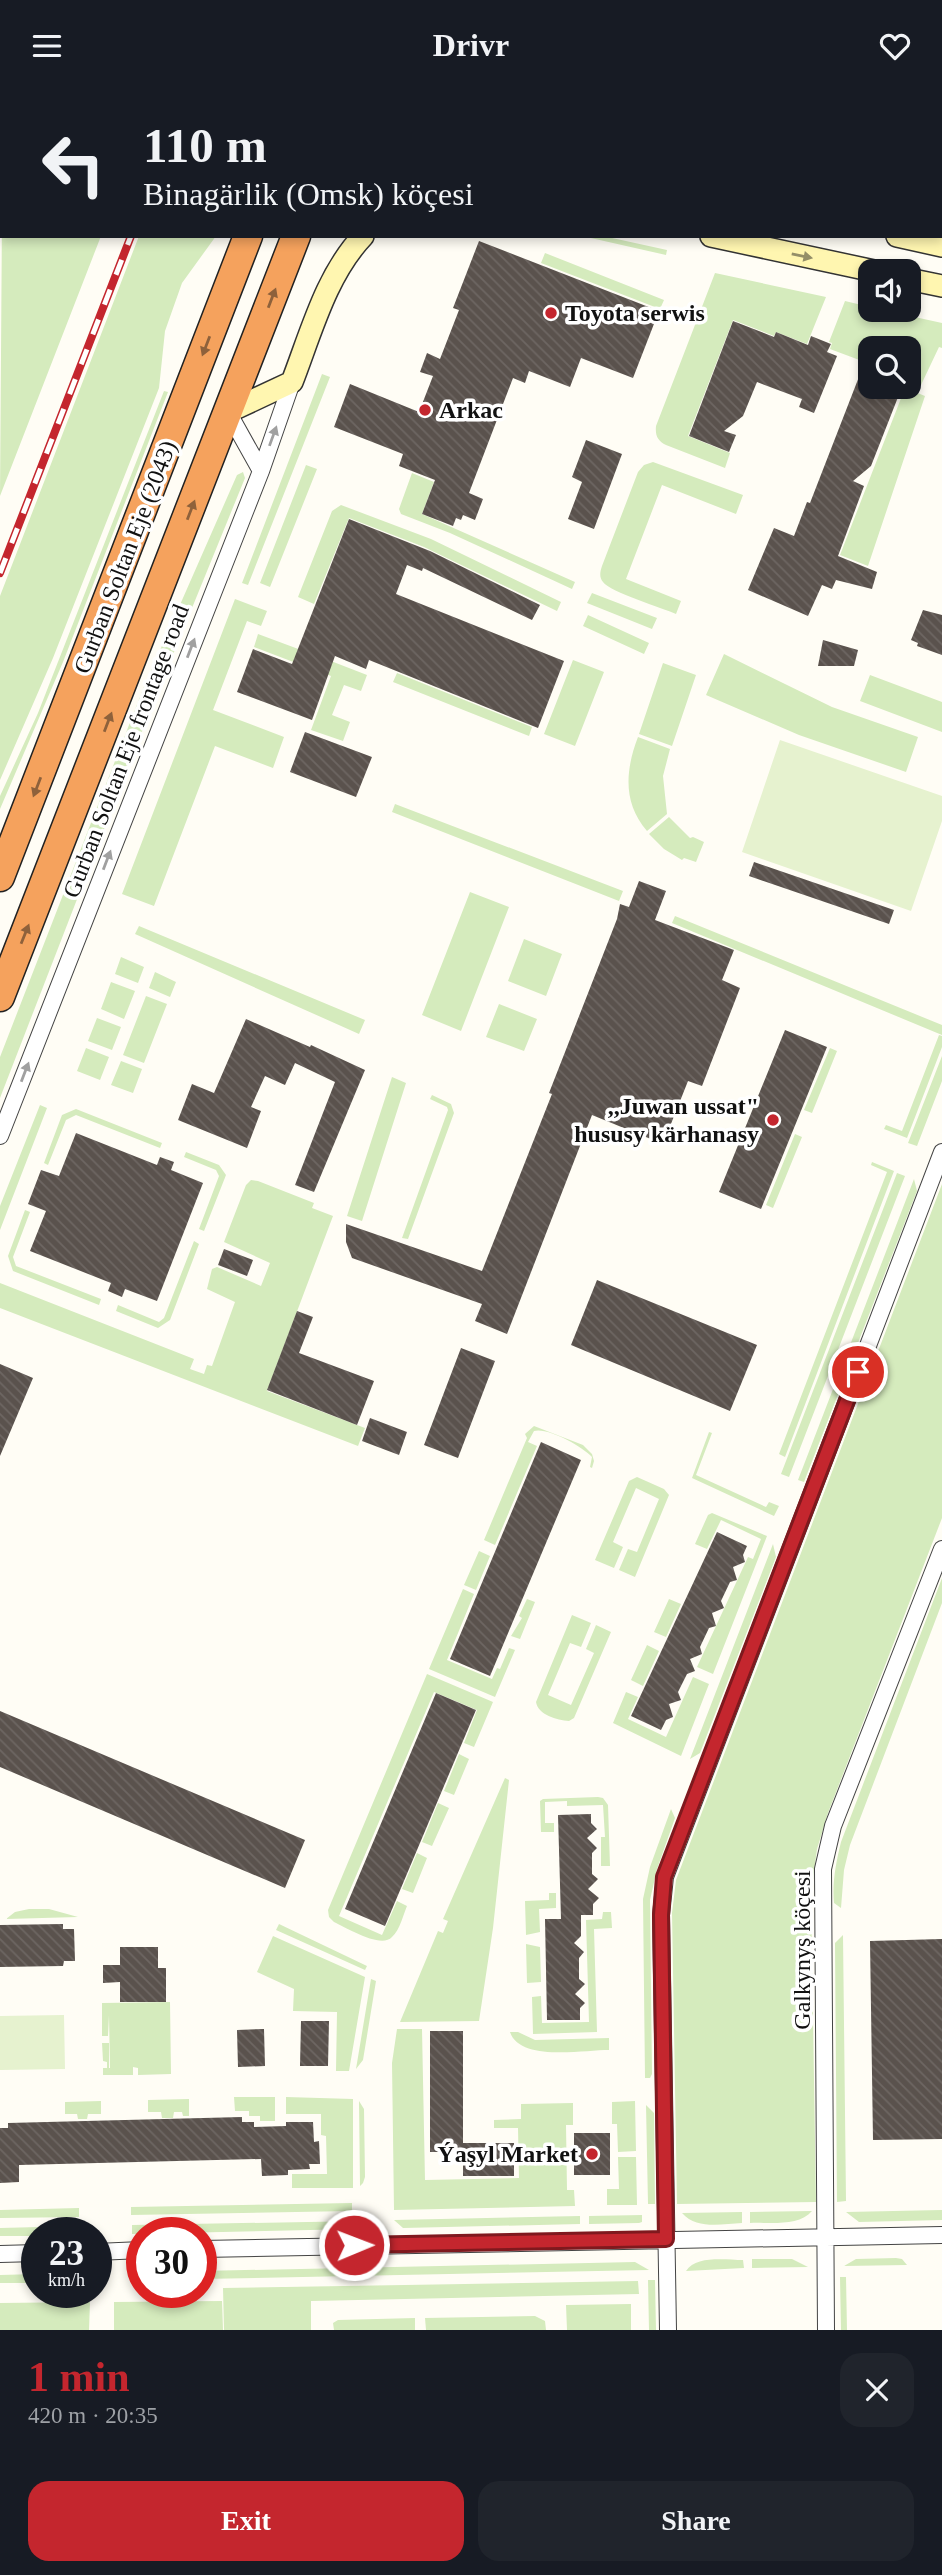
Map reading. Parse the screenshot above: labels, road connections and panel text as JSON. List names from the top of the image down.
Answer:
{
  "streets": {
    "highway": ["Gurban Soltan Eje (2043)"],
    "street": ["Gurban Soltan Eje frontage road", "Galkynyş köçesi"]
  },
  "one_way": ["Gurban Soltan Eje frontage road"],
  "places": [
    "Toyota serwis",
    "Arkac",
    ",,Juwan ussat\" hususy kärhanasy",
    "Ýaşyl Market"
  ],
  "page": {
    "header": "Drivr",
    "turn": ["110 m", "Binagärlik (Omsk) köçesi"],
    "speed": "23 km/h",
    "limit": "30",
    "heading": ["1 min", "420 m · 20:35"],
    "buttons": ["Exit", "Share"]
  }
}
